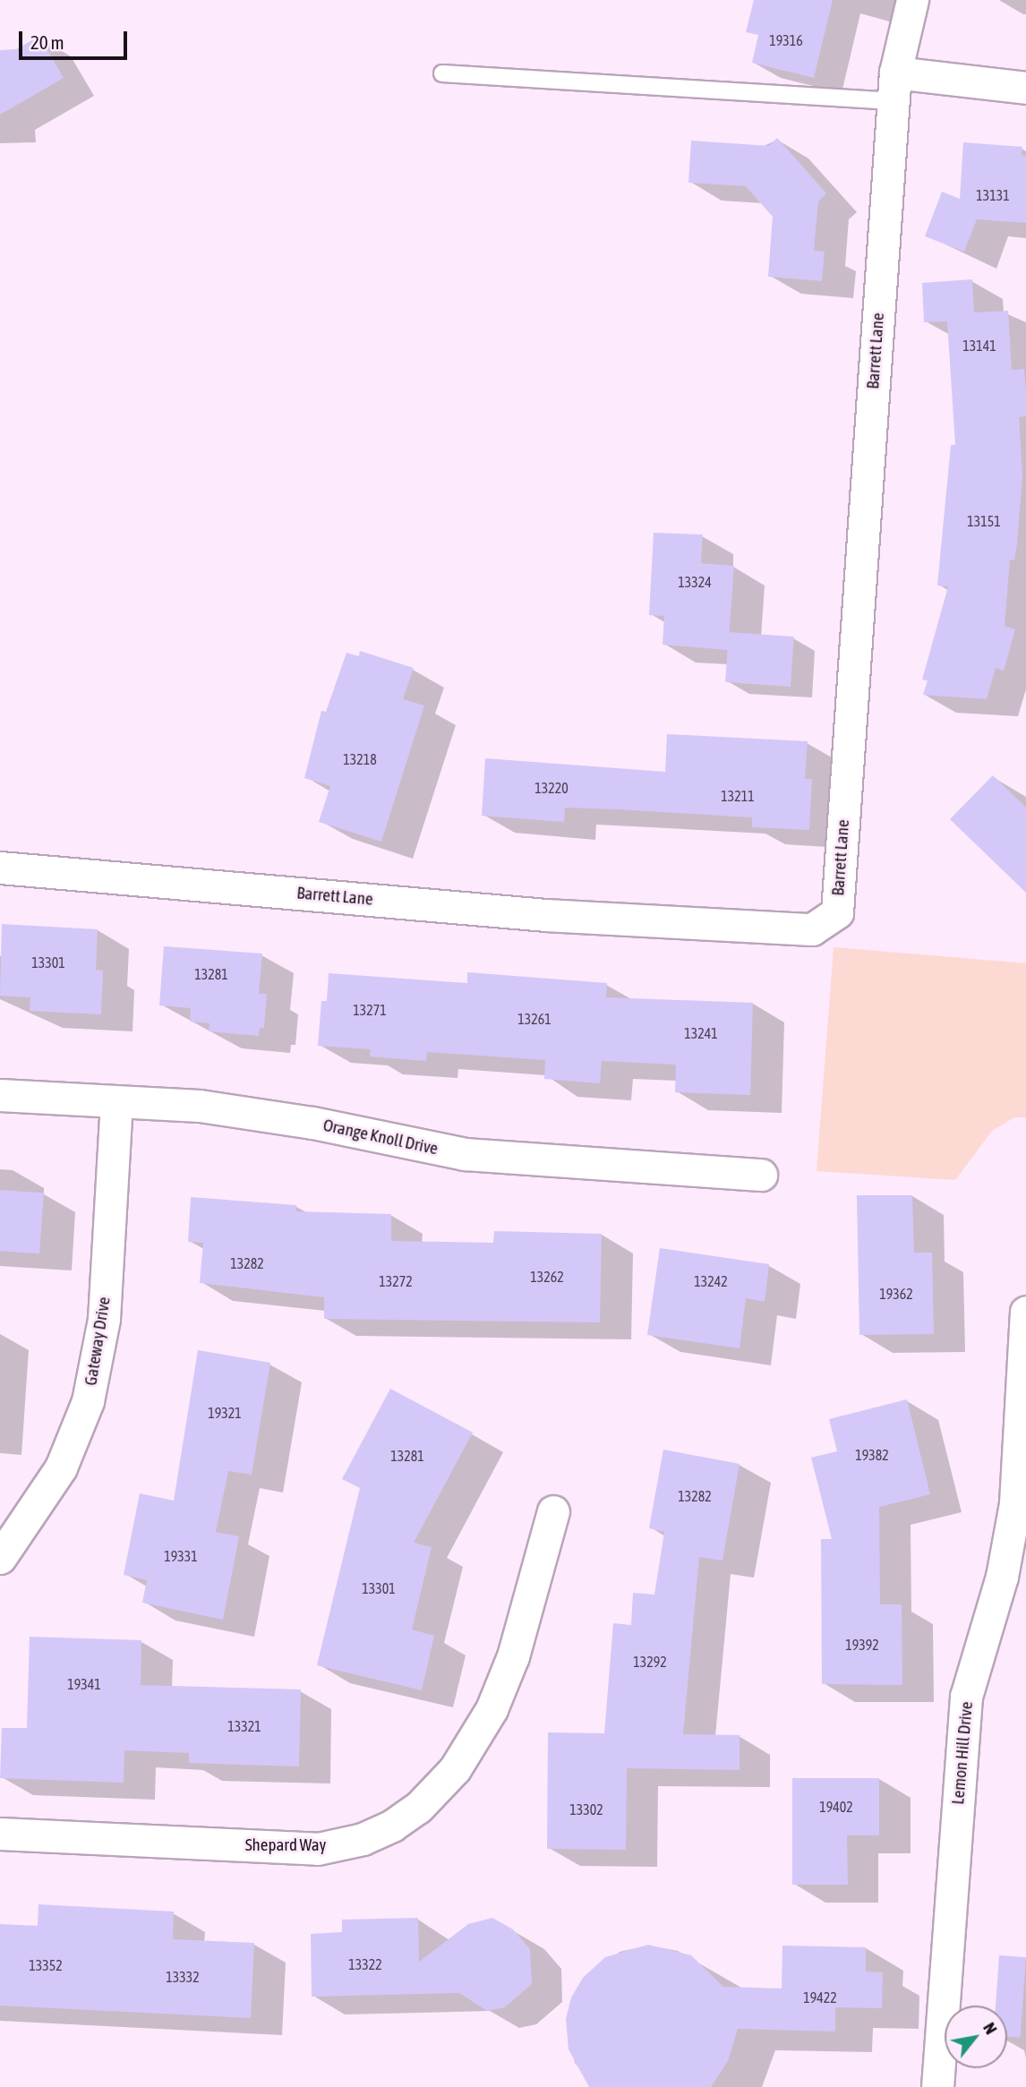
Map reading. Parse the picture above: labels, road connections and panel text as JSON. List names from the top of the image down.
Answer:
{
  "streets": {
    "street": [
      "Barrett Lane",
      "Orange Knoll Drive",
      "Gateway Drive",
      "Lemon Hill Drive",
      "Shepard Way"
    ]
  },
  "crossings": [
    ["Orange Knoll Drive", "Gateway Drive"]
  ],
  "house_numbers": [
    "19316",
    "13131",
    "13141",
    "13151",
    "13324",
    "13218",
    "13220",
    "13211",
    "13301",
    "13281",
    "13271",
    "13261",
    "13241",
    "13282",
    "13262",
    "13272",
    "13242",
    "19362",
    "19321",
    "19382",
    "13281",
    "13282",
    "19331",
    "13301",
    "19392",
    "13292",
    "19341",
    "13321",
    "19402",
    "13302",
    "13322",
    "13352",
    "13332",
    "19422"
  ],
  "scale_bar": "20 m",
  "north": "top right"
}
